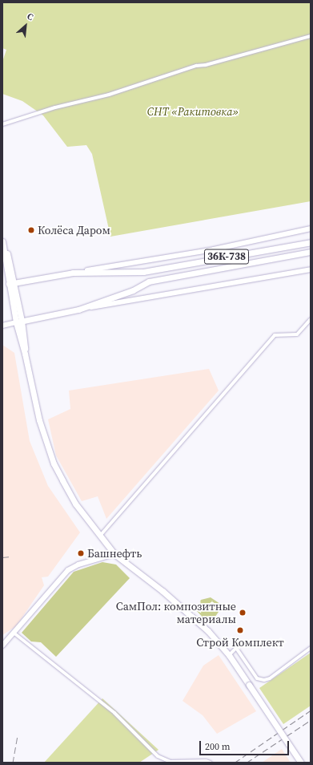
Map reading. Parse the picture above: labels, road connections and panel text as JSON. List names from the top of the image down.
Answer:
{
  "streets": {
    "main road": ["36К-738"]
  },
  "parks": ["СНТ «Ракитовка»"],
  "places": [
    "Колёса Даром",
    "Башнефть",
    "СамПол: композитные материалы",
    "Строй Комплект"
  ],
  "scale_bar": "200 m",
  "north": "top right"
}
